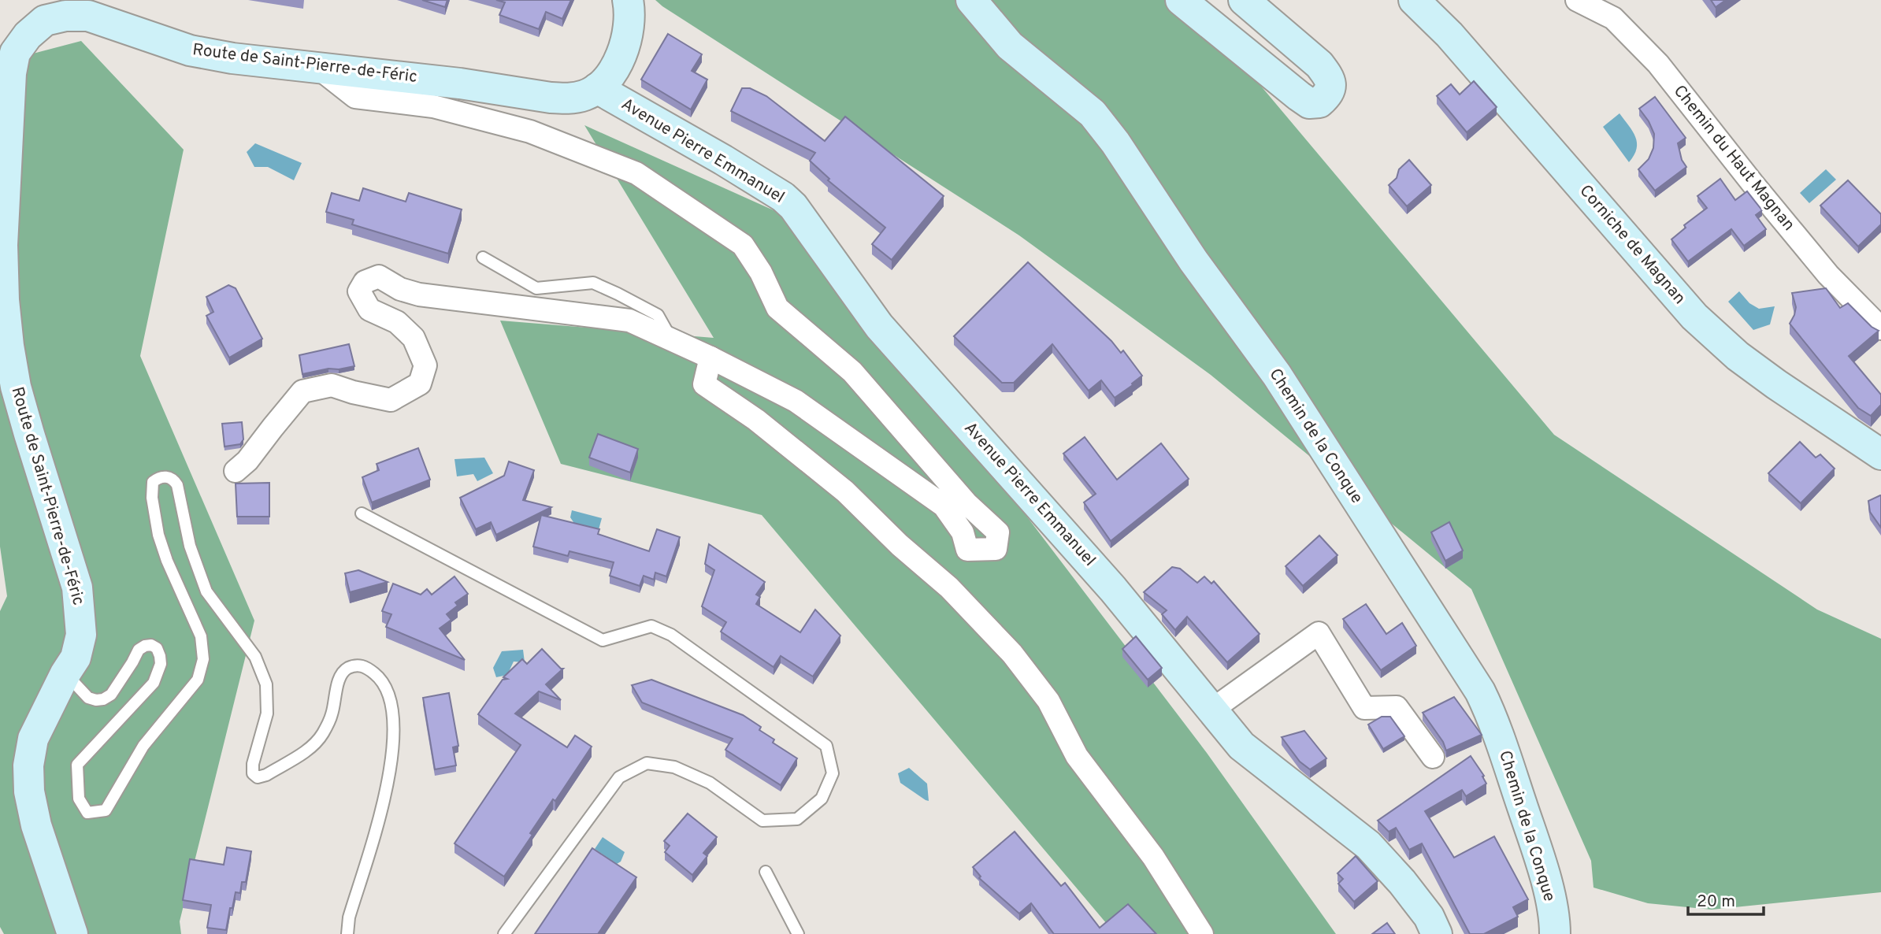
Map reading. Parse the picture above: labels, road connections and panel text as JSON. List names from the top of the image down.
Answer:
{
  "streets": {
    "street": [
      "Route de Saint-Pierre-de-Féric",
      "Avenue Pierre Emmanuel",
      "Chemin du Haut Magnan",
      "Corniche de Magnan",
      "Chemin de la Conque"
    ]
  },
  "crossings": [
    ["Route de Saint-Pierre-de-Féric", "Avenue Pierre Emmanuel"]
  ],
  "scale_bar": "20 m"
}
